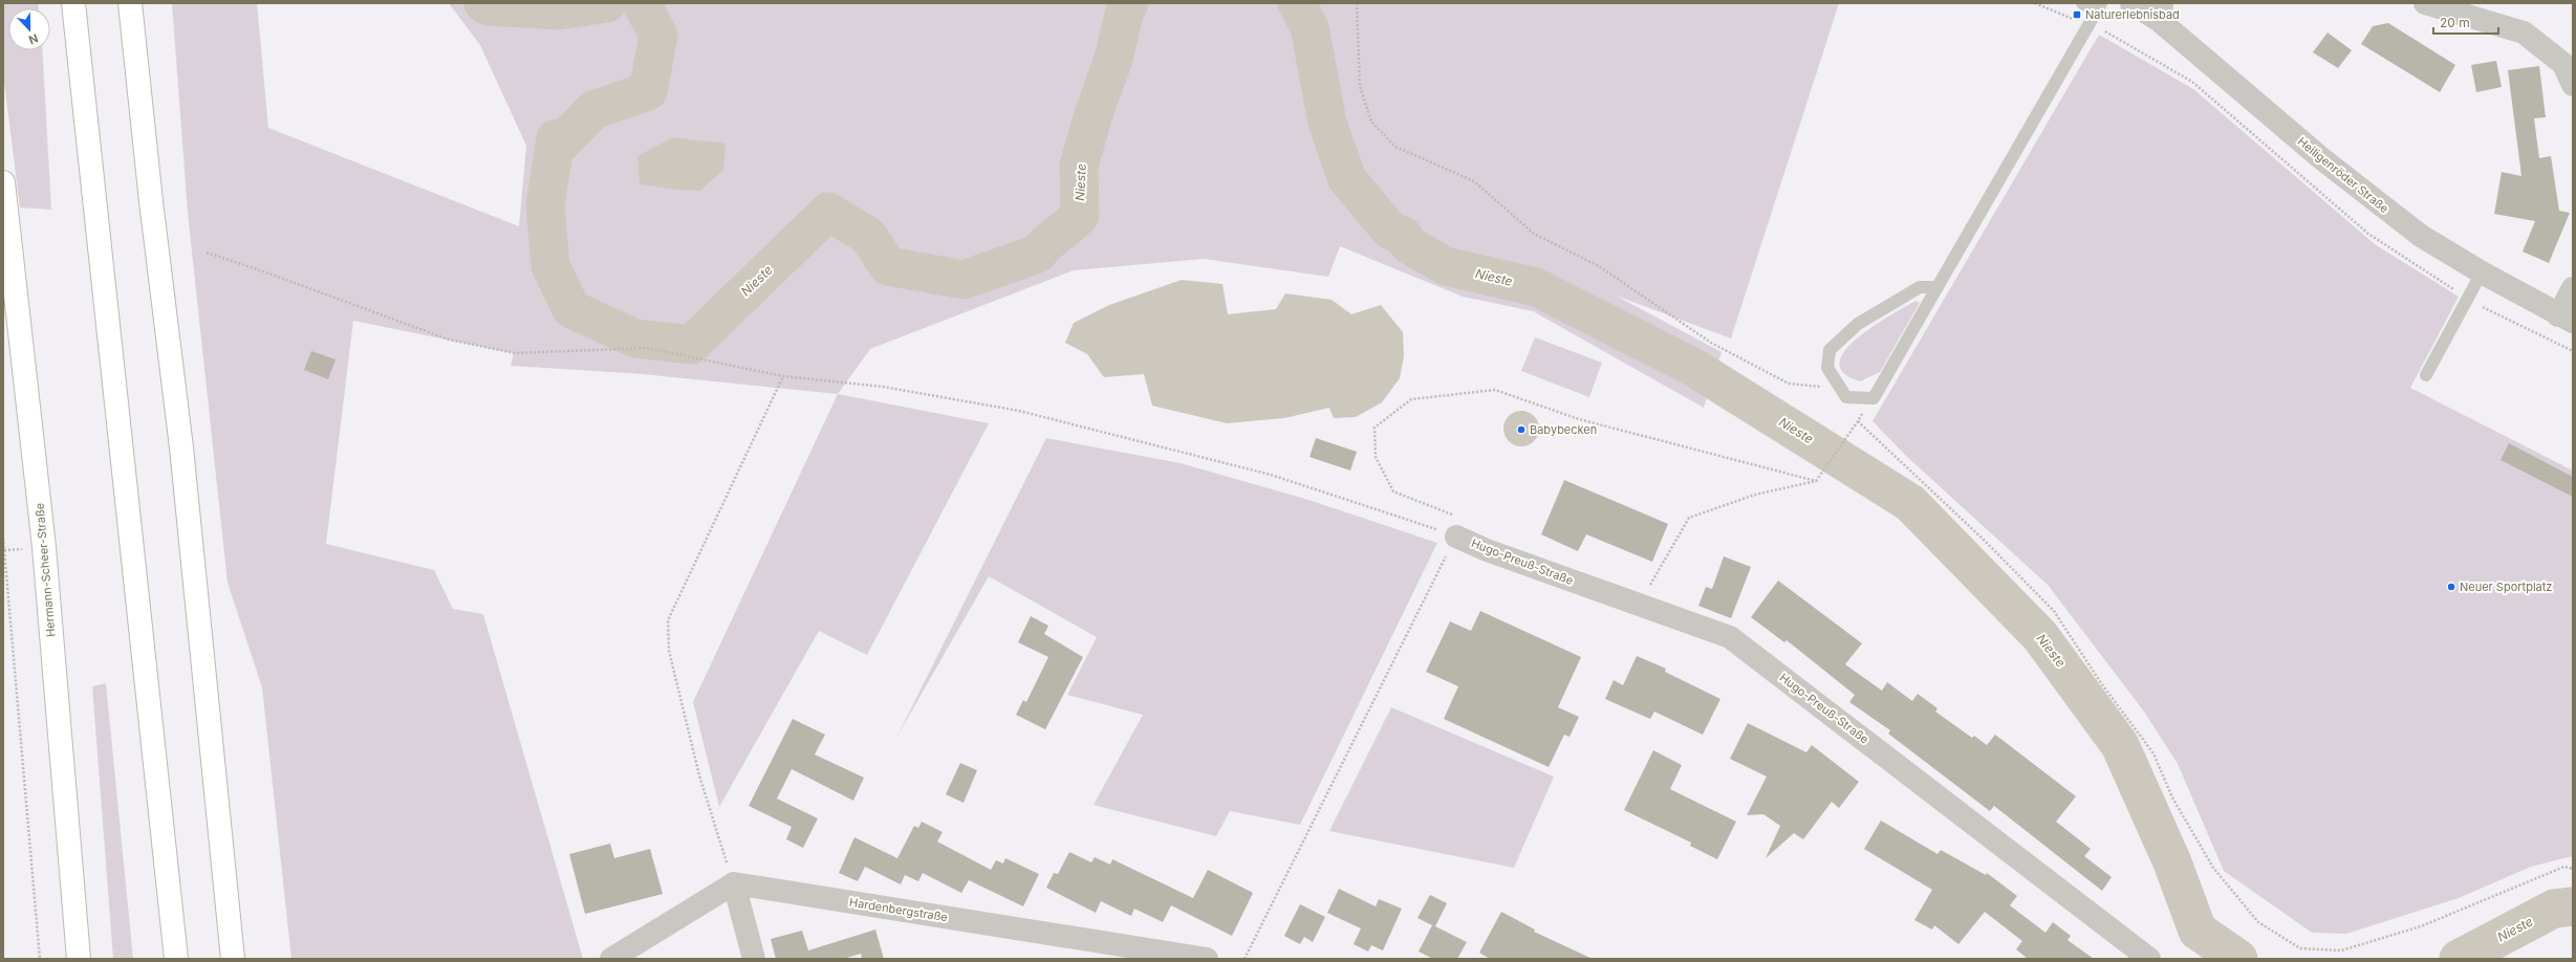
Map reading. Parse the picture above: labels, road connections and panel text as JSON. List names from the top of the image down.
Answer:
{
  "streets": {
    "main road": ["Hermann-Scheer-Straße"],
    "street": ["Heiligenröder Straße", "Hugo-Preuß-Straße", "Hardenbergstraße"]
  },
  "water": ["Nieste"],
  "places": {
    "transit": ["Naturerlebnisbad"],
    "other": ["Babybecken", "Neuer Sportplatz"]
  },
  "scale_bar": "20 m",
  "north": "bottom"
}
